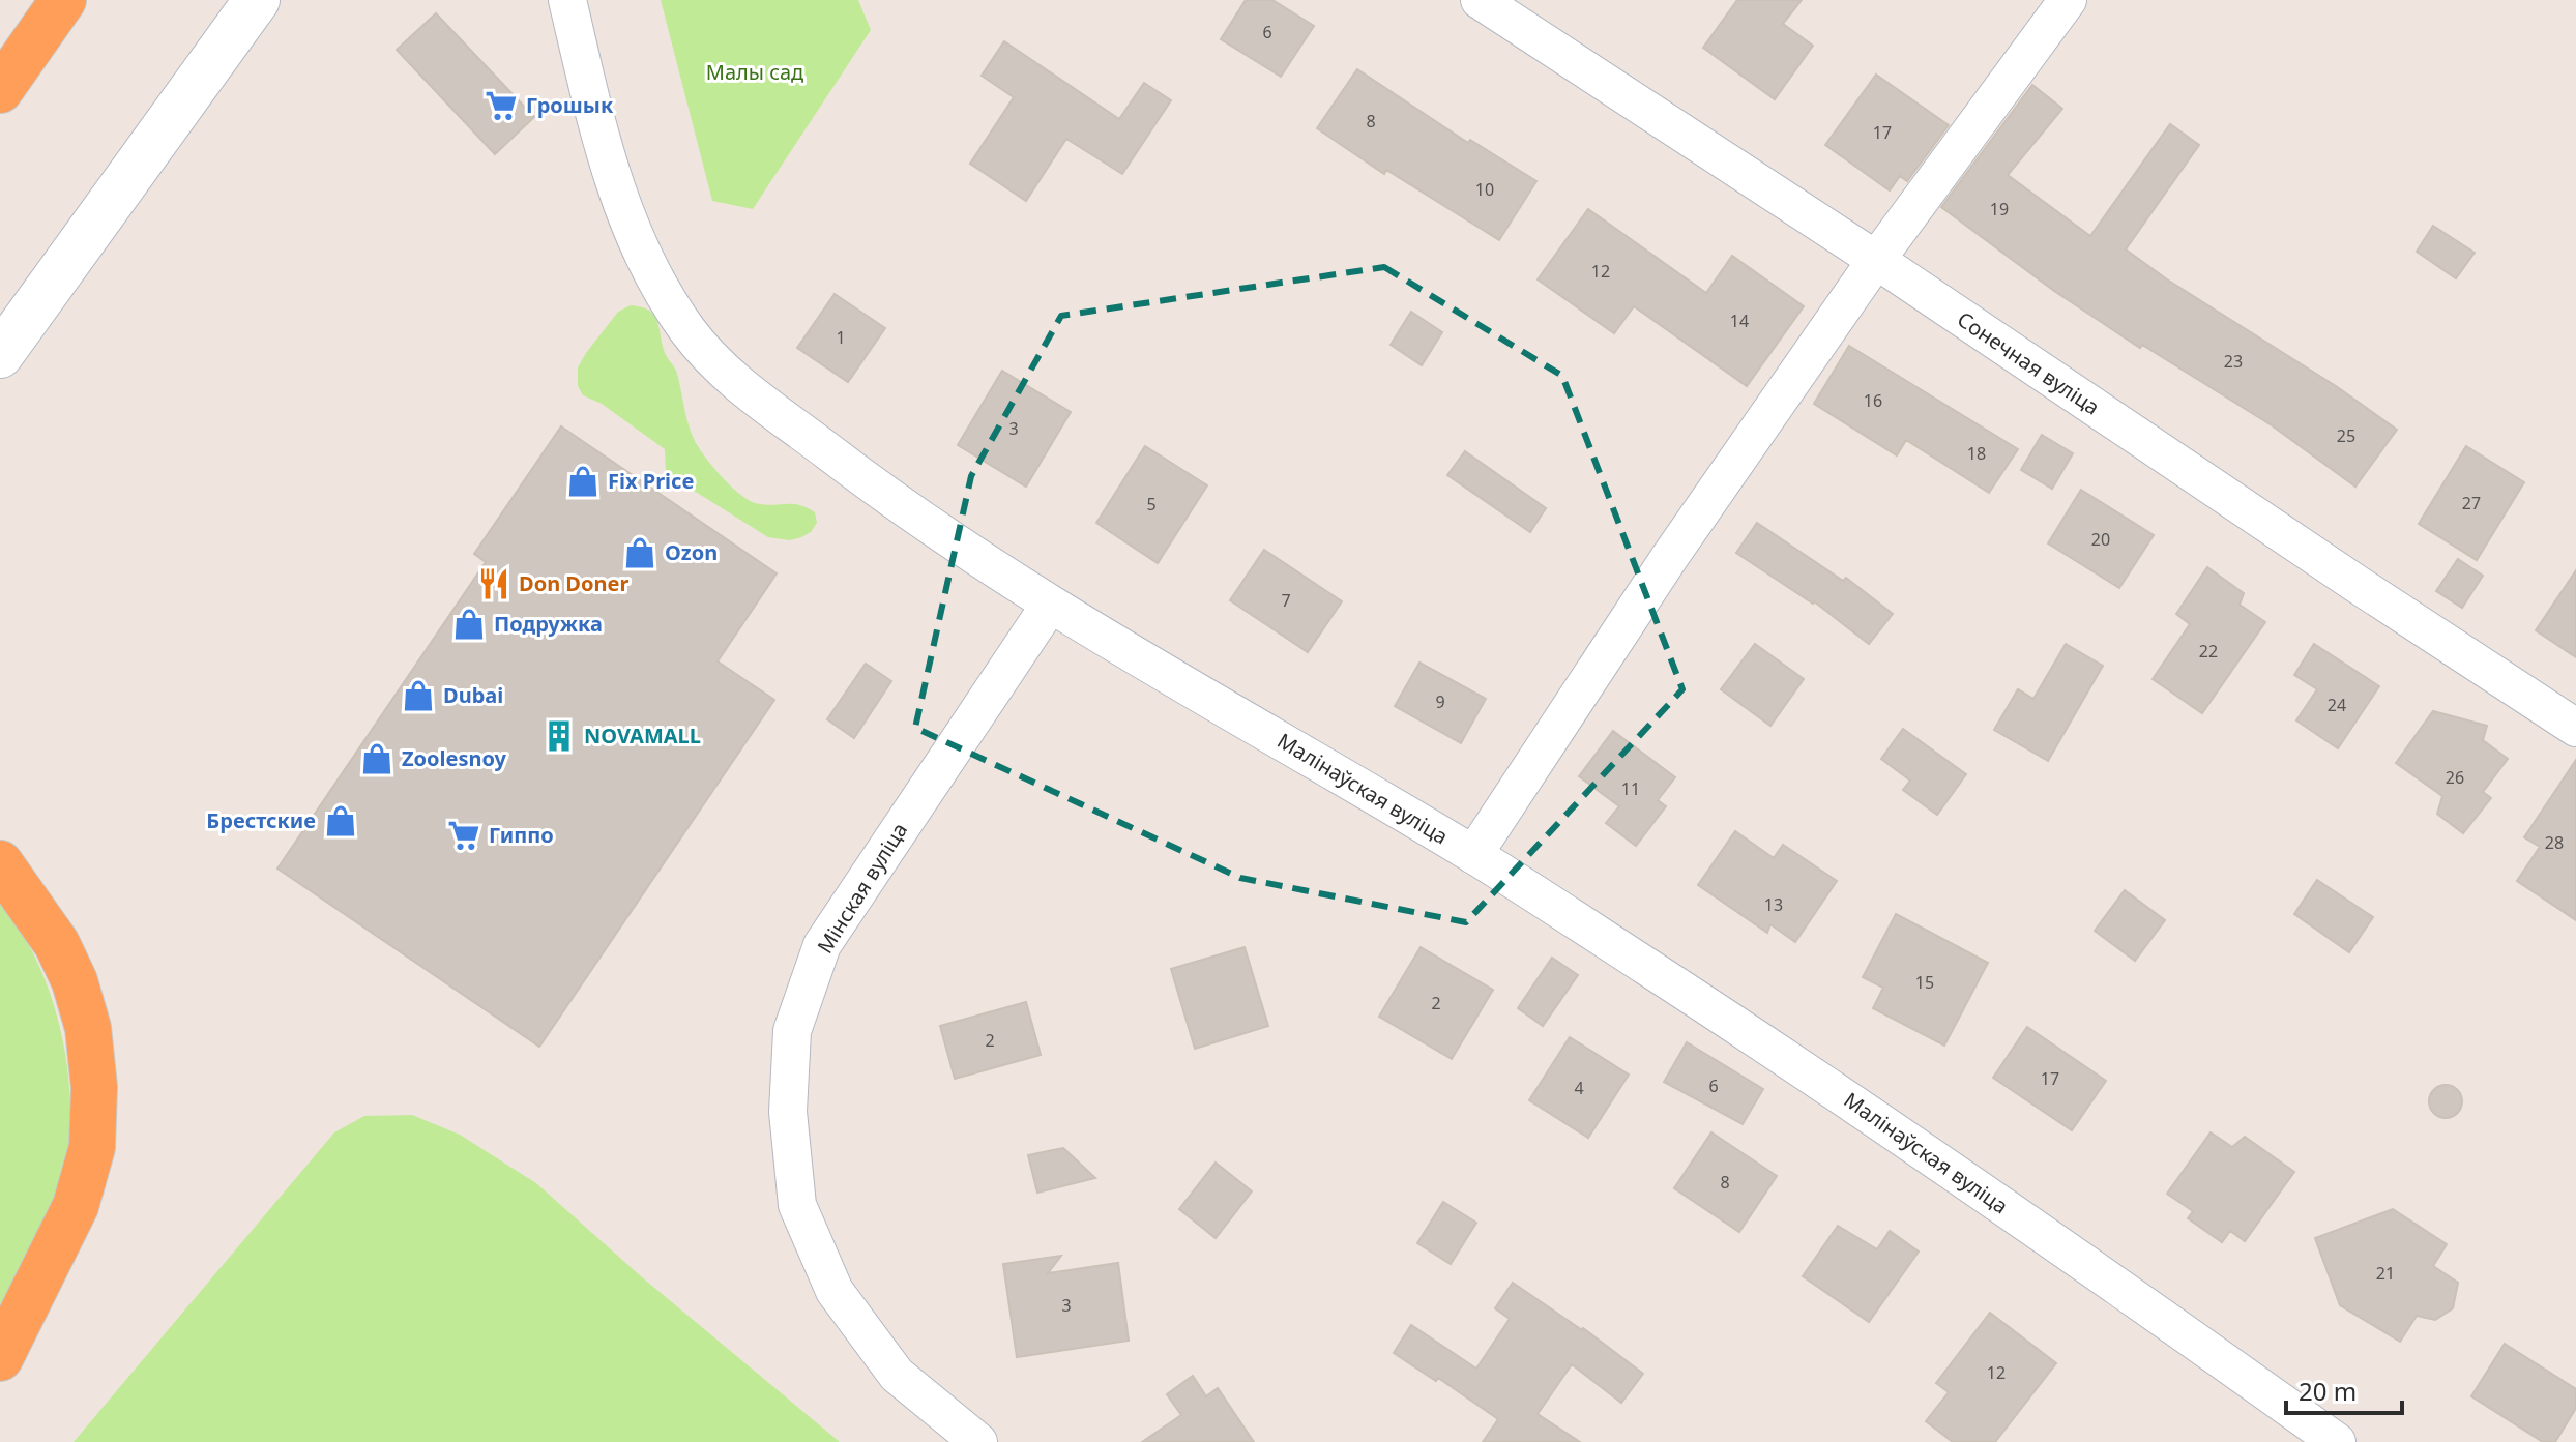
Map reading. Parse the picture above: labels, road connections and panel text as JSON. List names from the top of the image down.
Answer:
{
  "streets": {
    "street": ["Сонечная вуліца", "Малінаўская вуліца", "Мінская вуліца"]
  },
  "crossings": [
    ["Малінаўская вуліца", "Мінская вуліца"]
  ],
  "parks": ["Малы сад"],
  "places": {
    "supermarket": ["Грошык", "Гиппо"],
    "shop": [
      "Fix Price",
      "Ozon",
      "Подружка",
      "Dubai",
      "Zoolesnoy",
      "Брестские"
    ],
    "restaurant": ["Don Doner"],
    "building": ["NOVAMALL"]
  },
  "house_numbers": [
    "6",
    "8",
    "17",
    "10",
    "19",
    "12",
    "14",
    "1",
    "23",
    "16",
    "3",
    "25",
    "18",
    "27",
    "5",
    "20",
    "7",
    "22",
    "9",
    "24",
    "26",
    "11",
    "28",
    "13",
    "15",
    "2",
    "2",
    "17",
    "6",
    "4",
    "8",
    "21",
    "3",
    "12"
  ],
  "scale_bar": "20 m"
}
